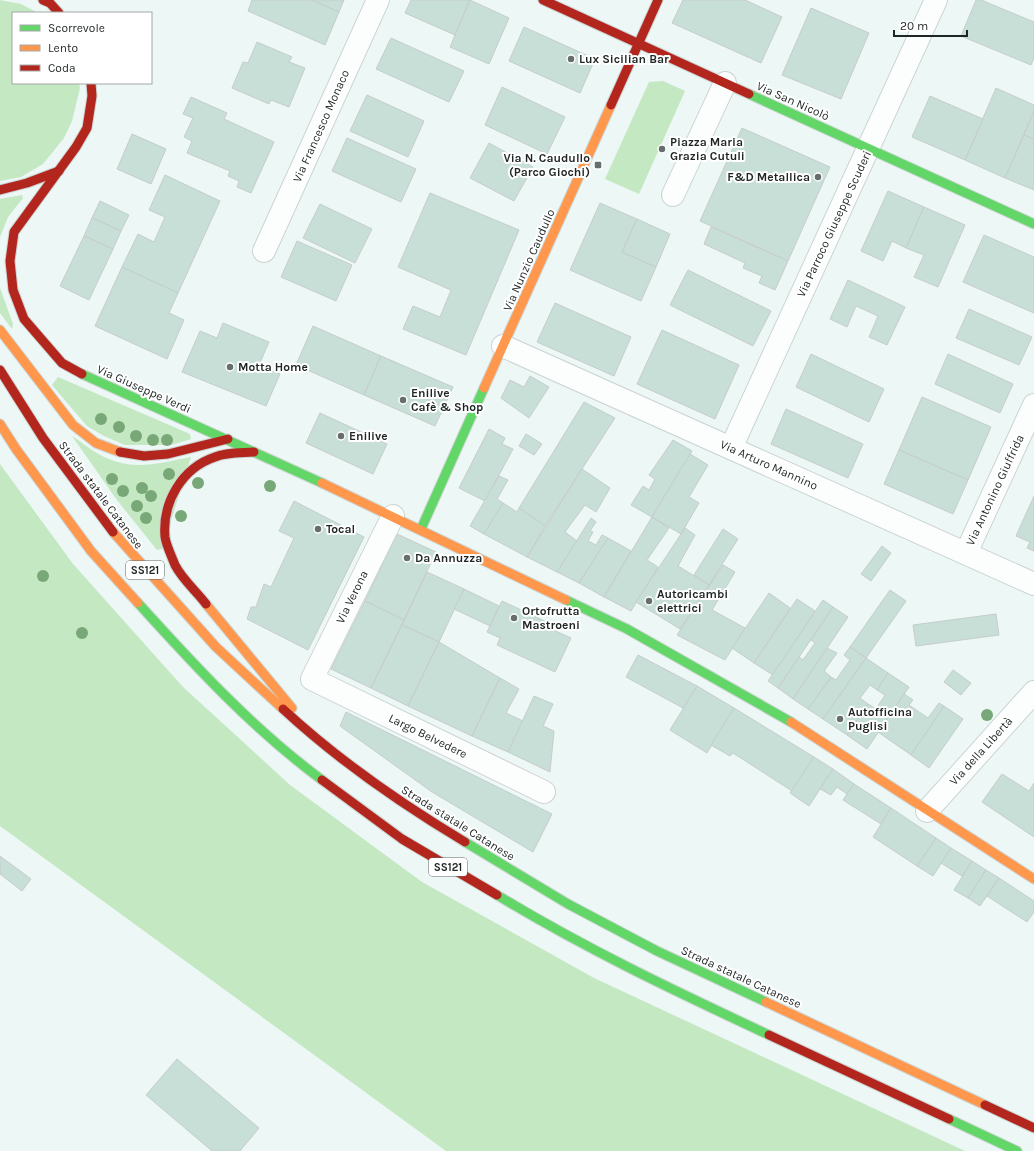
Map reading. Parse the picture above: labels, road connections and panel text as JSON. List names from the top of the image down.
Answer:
{
  "streets": {
    "main road": [
      "Via San Nicolò",
      "Via Nunzio Caudullo",
      "Via Giuseppe Verdi",
      "Strada statale Catanese",
      "SS121"
    ],
    "street": [
      "Via Francesco Monaco",
      "Via Parroco Giuseppe Scuderi",
      "Via Arturo Mannino",
      "Via Antonino Giuffrida",
      "Via Verona",
      "Largo Belvedere",
      "Via della Libertà"
    ]
  },
  "crossings": [
    ["Via San Nicolò", "Via Parroco Giuseppe Scuderi"],
    ["Via San Nicolò", "Via Nunzio Caudullo"],
    ["Via Parroco Giuseppe Scuderi", "Via Arturo Mannino"],
    ["Via Nunzio Caudullo", "Via Giuseppe Verdi"],
    ["Via Nunzio Caudullo", "Via Arturo Mannino"],
    ["Via Giuseppe Verdi", "Via Verona"],
    ["Via Giuseppe Verdi", "Via della Libertà"],
    ["Via Arturo Mannino", "Via Antonino Giuffrida"],
    ["Via Verona", "Largo Belvedere"]
  ],
  "places": {
    "other": [
      "Lux Sicilian Bar",
      "Piazza Maria Grazia Cutuli",
      "F&D Metallica",
      "Motta Home",
      "Enilive Cafè & Shop",
      "Enilive",
      "Tocal",
      "Da Annuzza",
      "Autoricambi elettrici",
      "Ortofrutta Mastroeni",
      "Autofficina Puglisi"
    ],
    "transit": ["Via N. Caudullo (Parco Giochi)"]
  },
  "legend": ["Scorrevole", "Lento", "Coda"],
  "scale_bar": "20 m"
}
